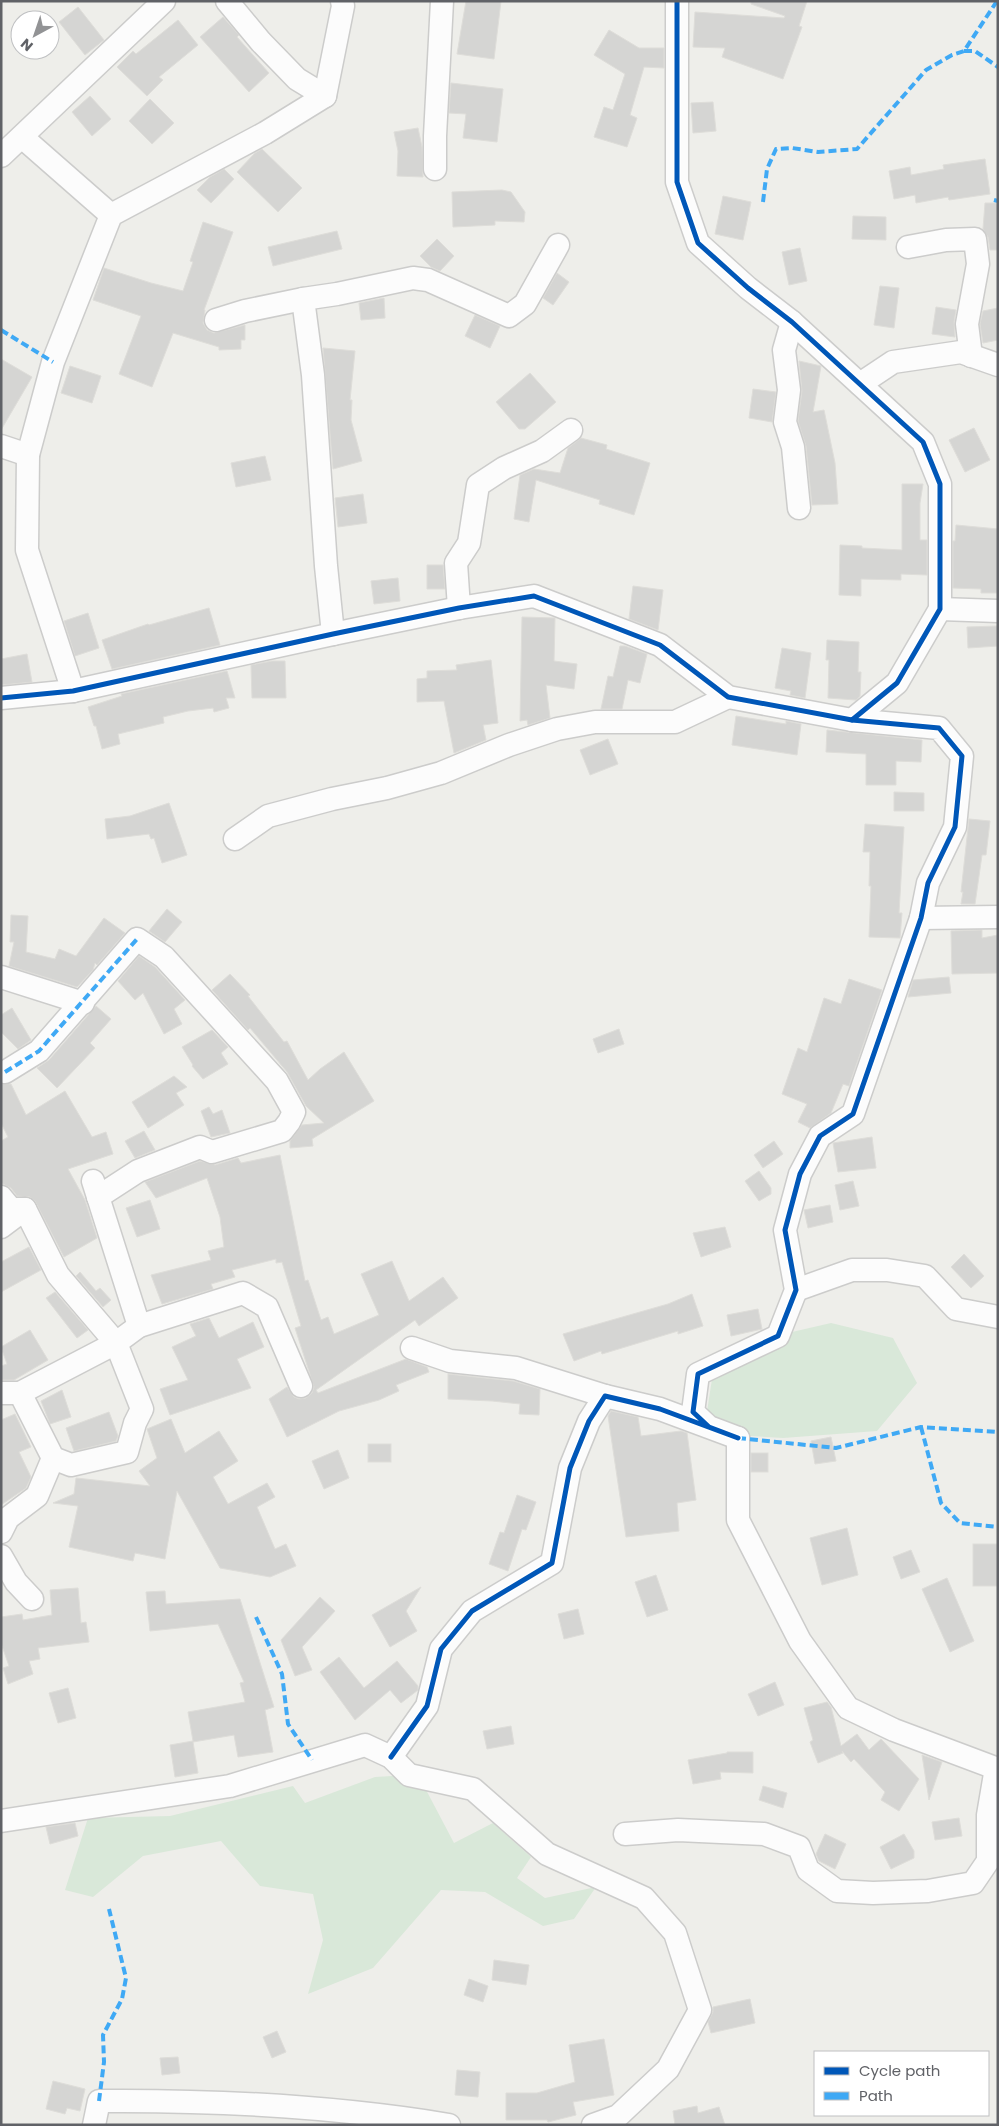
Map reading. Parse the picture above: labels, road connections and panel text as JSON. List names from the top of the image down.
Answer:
{
  "legend": ["Cycle path", "Path"],
  "north": "bottom left"
}
